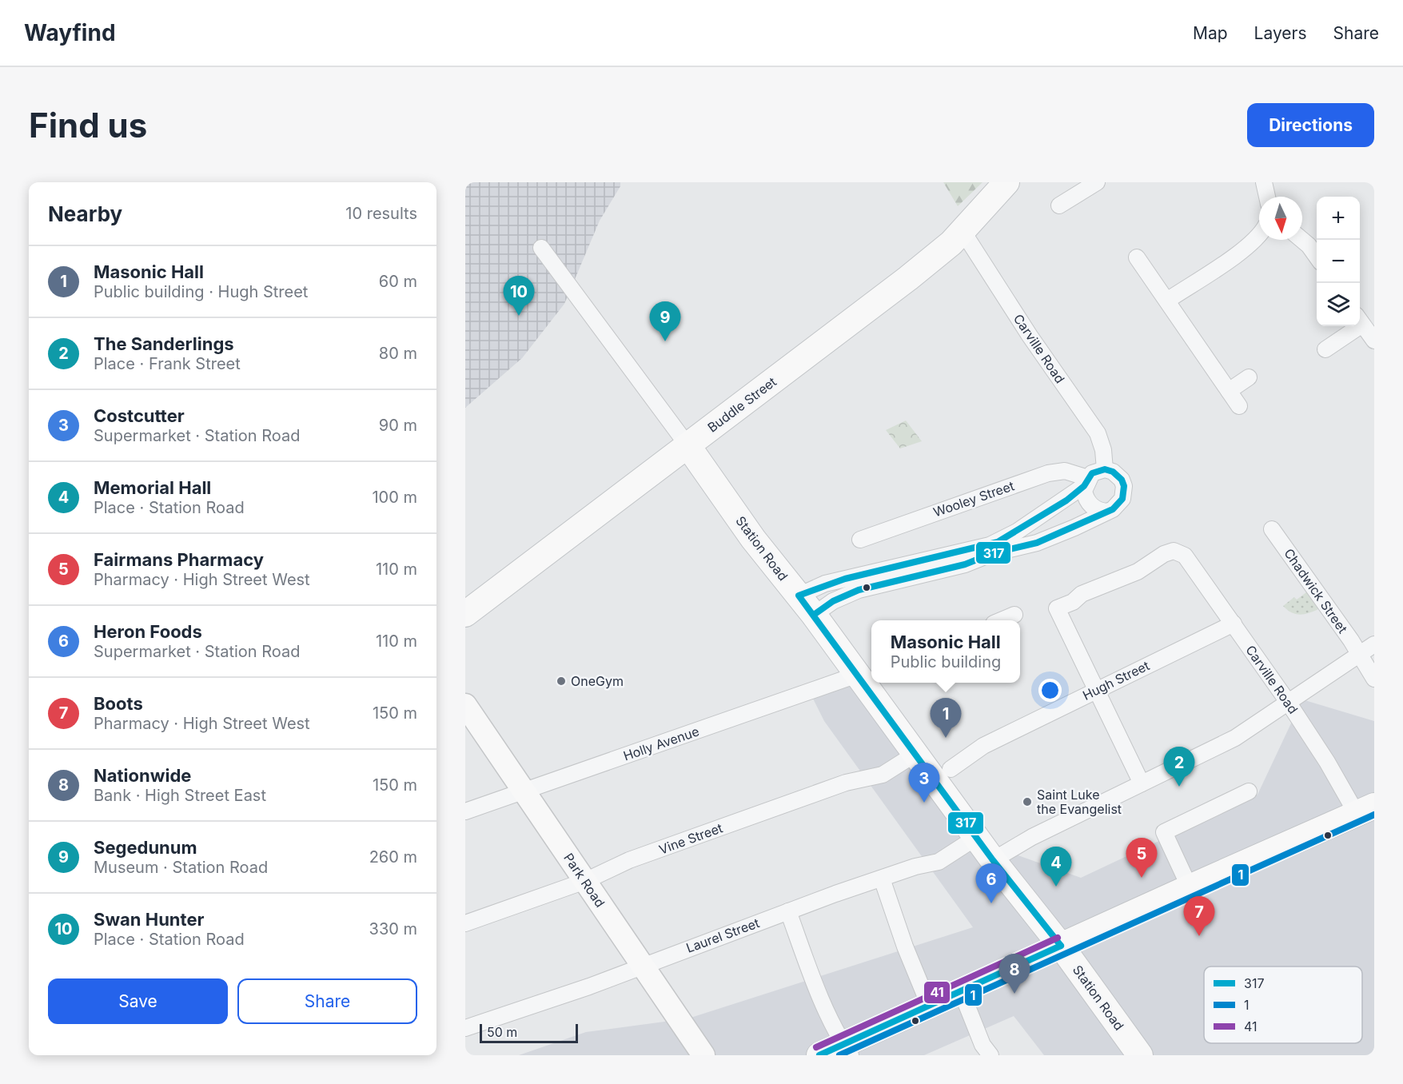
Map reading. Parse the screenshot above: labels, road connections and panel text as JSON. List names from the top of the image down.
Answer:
{
  "streets": {
    "main road": ["Buddle Street", "Station Road"],
    "street": [
      "Carville Road",
      "Wooley Street",
      "Chadwick Street",
      "Hugh Street",
      "Holly Avenue",
      "Vine Street",
      "Park Road",
      "Laurel Street"
    ]
  },
  "crossings": [
    ["Carville Road", "Buddle Street"],
    ["Carville Road", "Wooley Street"],
    ["Carville Road", "Hugh Street"],
    ["Buddle Street", "Station Road"],
    ["Station Road", "Holly Avenue"],
    ["Station Road", "Vine Street"],
    ["Station Road", "Laurel Street"],
    ["Holly Avenue", "Park Road"],
    ["Vine Street", "Park Road"],
    ["Park Road", "Laurel Street"]
  ],
  "places": ["OneGym", "Saint Luke the Evangelist"],
  "lines": ["transit line 317", "transit line 1", "transit line 41"],
  "legend": ["317", "1", "41"],
  "scale_bar": "50 m",
  "north": "bottom",
  "page": {
    "header": "Wayfind",
    "nav": ["Map", "Layers", "Share"],
    "buttons": [
      "Directions",
      ["Save", "Share"]
    ],
    "title": "Find us",
    "heading": ["Nearby", "10 results"],
    "map_buttons": ["+", "−"],
    "list": [
      {
        "mark": "1",
        "name": "Masonic Hall",
        "note": "Public building · Hugh Street",
        "value": "60 m"
      },
      {
        "mark": "2",
        "name": "The Sanderlings",
        "note": "Place · Frank Street",
        "value": "80 m"
      },
      {
        "mark": "3",
        "name": "Costcutter",
        "note": "Supermarket · Station Road",
        "value": "90 m"
      },
      {
        "mark": "4",
        "name": "Memorial Hall",
        "note": "Place · Station Road",
        "value": "100 m"
      },
      {
        "mark": "5",
        "name": "Fairmans Pharmacy",
        "note": "Pharmacy · High Street West",
        "value": "110 m"
      },
      {
        "mark": "6",
        "name": "Heron Foods",
        "note": "Supermarket · Station Road",
        "value": "110 m"
      },
      {
        "mark": "7",
        "name": "Boots",
        "note": "Pharmacy · High Street West",
        "value": "150 m"
      },
      {
        "mark": "8",
        "name": "Nationwide",
        "note": "Bank · High Street East",
        "value": "150 m"
      },
      {
        "mark": "9",
        "name": "Segedunum",
        "note": "Museum · Station Road",
        "value": "260 m"
      },
      {
        "mark": "10",
        "name": "Swan Hunter",
        "note": "Place · Station Road",
        "value": "330 m"
      }
    ],
    "pins": [
      "10",
      "9",
      "1",
      "2",
      "3",
      "5",
      "4",
      "6",
      "7",
      "8"
    ],
    "popup": ["Masonic Hall", "Public building"],
    "scale": "50 m"
  }
}
